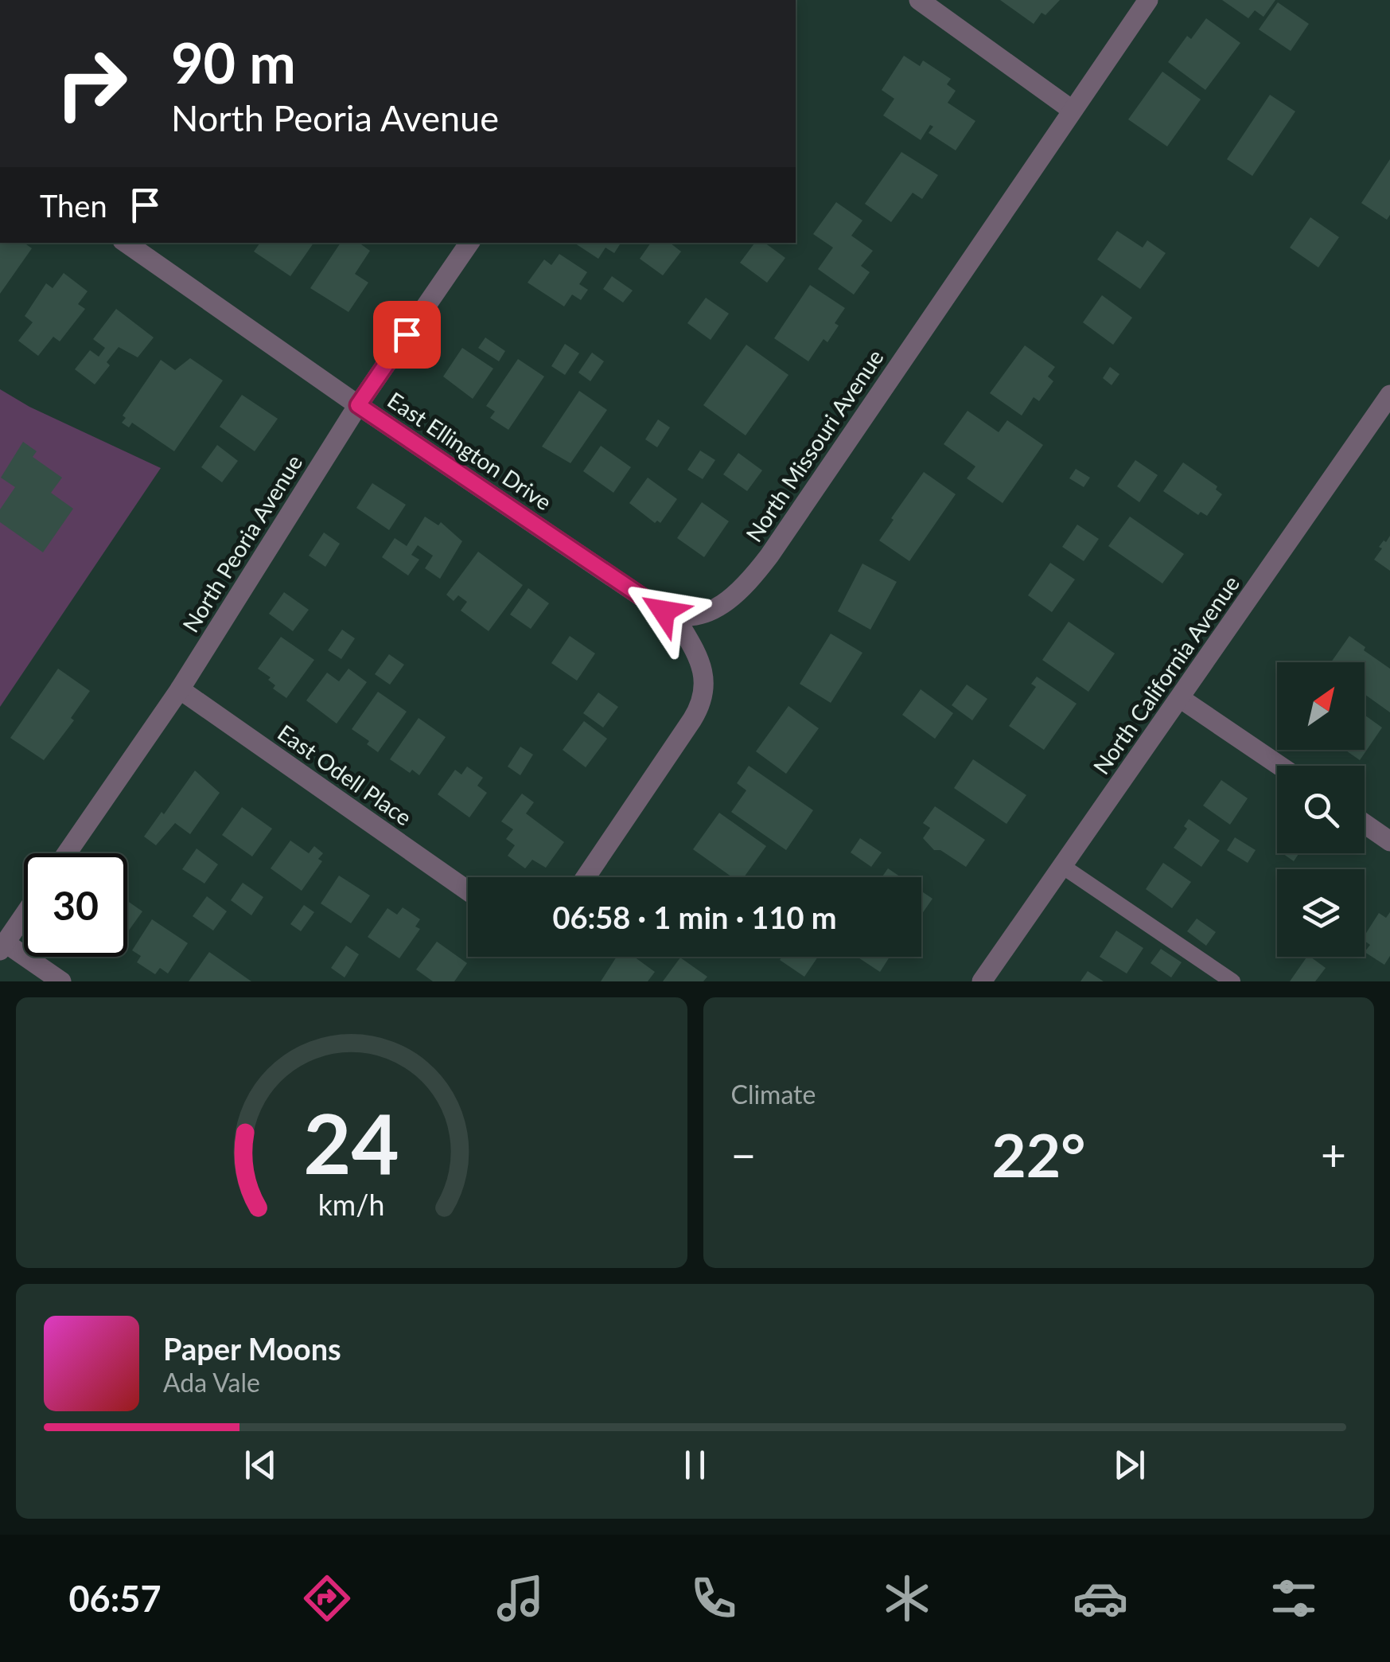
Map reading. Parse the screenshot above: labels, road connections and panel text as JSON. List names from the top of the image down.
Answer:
{
  "streets": {
    "street": [
      "North Missouri Avenue",
      "East Ellington Drive",
      "North Peoria Avenue",
      "North California Avenue",
      "East Odell Place"
    ]
  },
  "crossings": [
    ["North Missouri Avenue", "East Ellington Drive"],
    ["East Ellington Drive", "North Peoria Avenue"],
    ["North Peoria Avenue", "East Odell Place"]
  ],
  "north": "top right",
  "page": {
    "turn": ["90 m", "North Peoria Avenue"],
    "then": "Then",
    "limit": "30",
    "trip": "06:58 · 1 min · 110 m",
    "tile": "Climate",
    "heat": ["−", "22°", "+"],
    "song": ["Paper Moons", "Ada Vale"],
    "tabs": "06:57",
    "gauge": ["24", "km/h"]
  }
}
